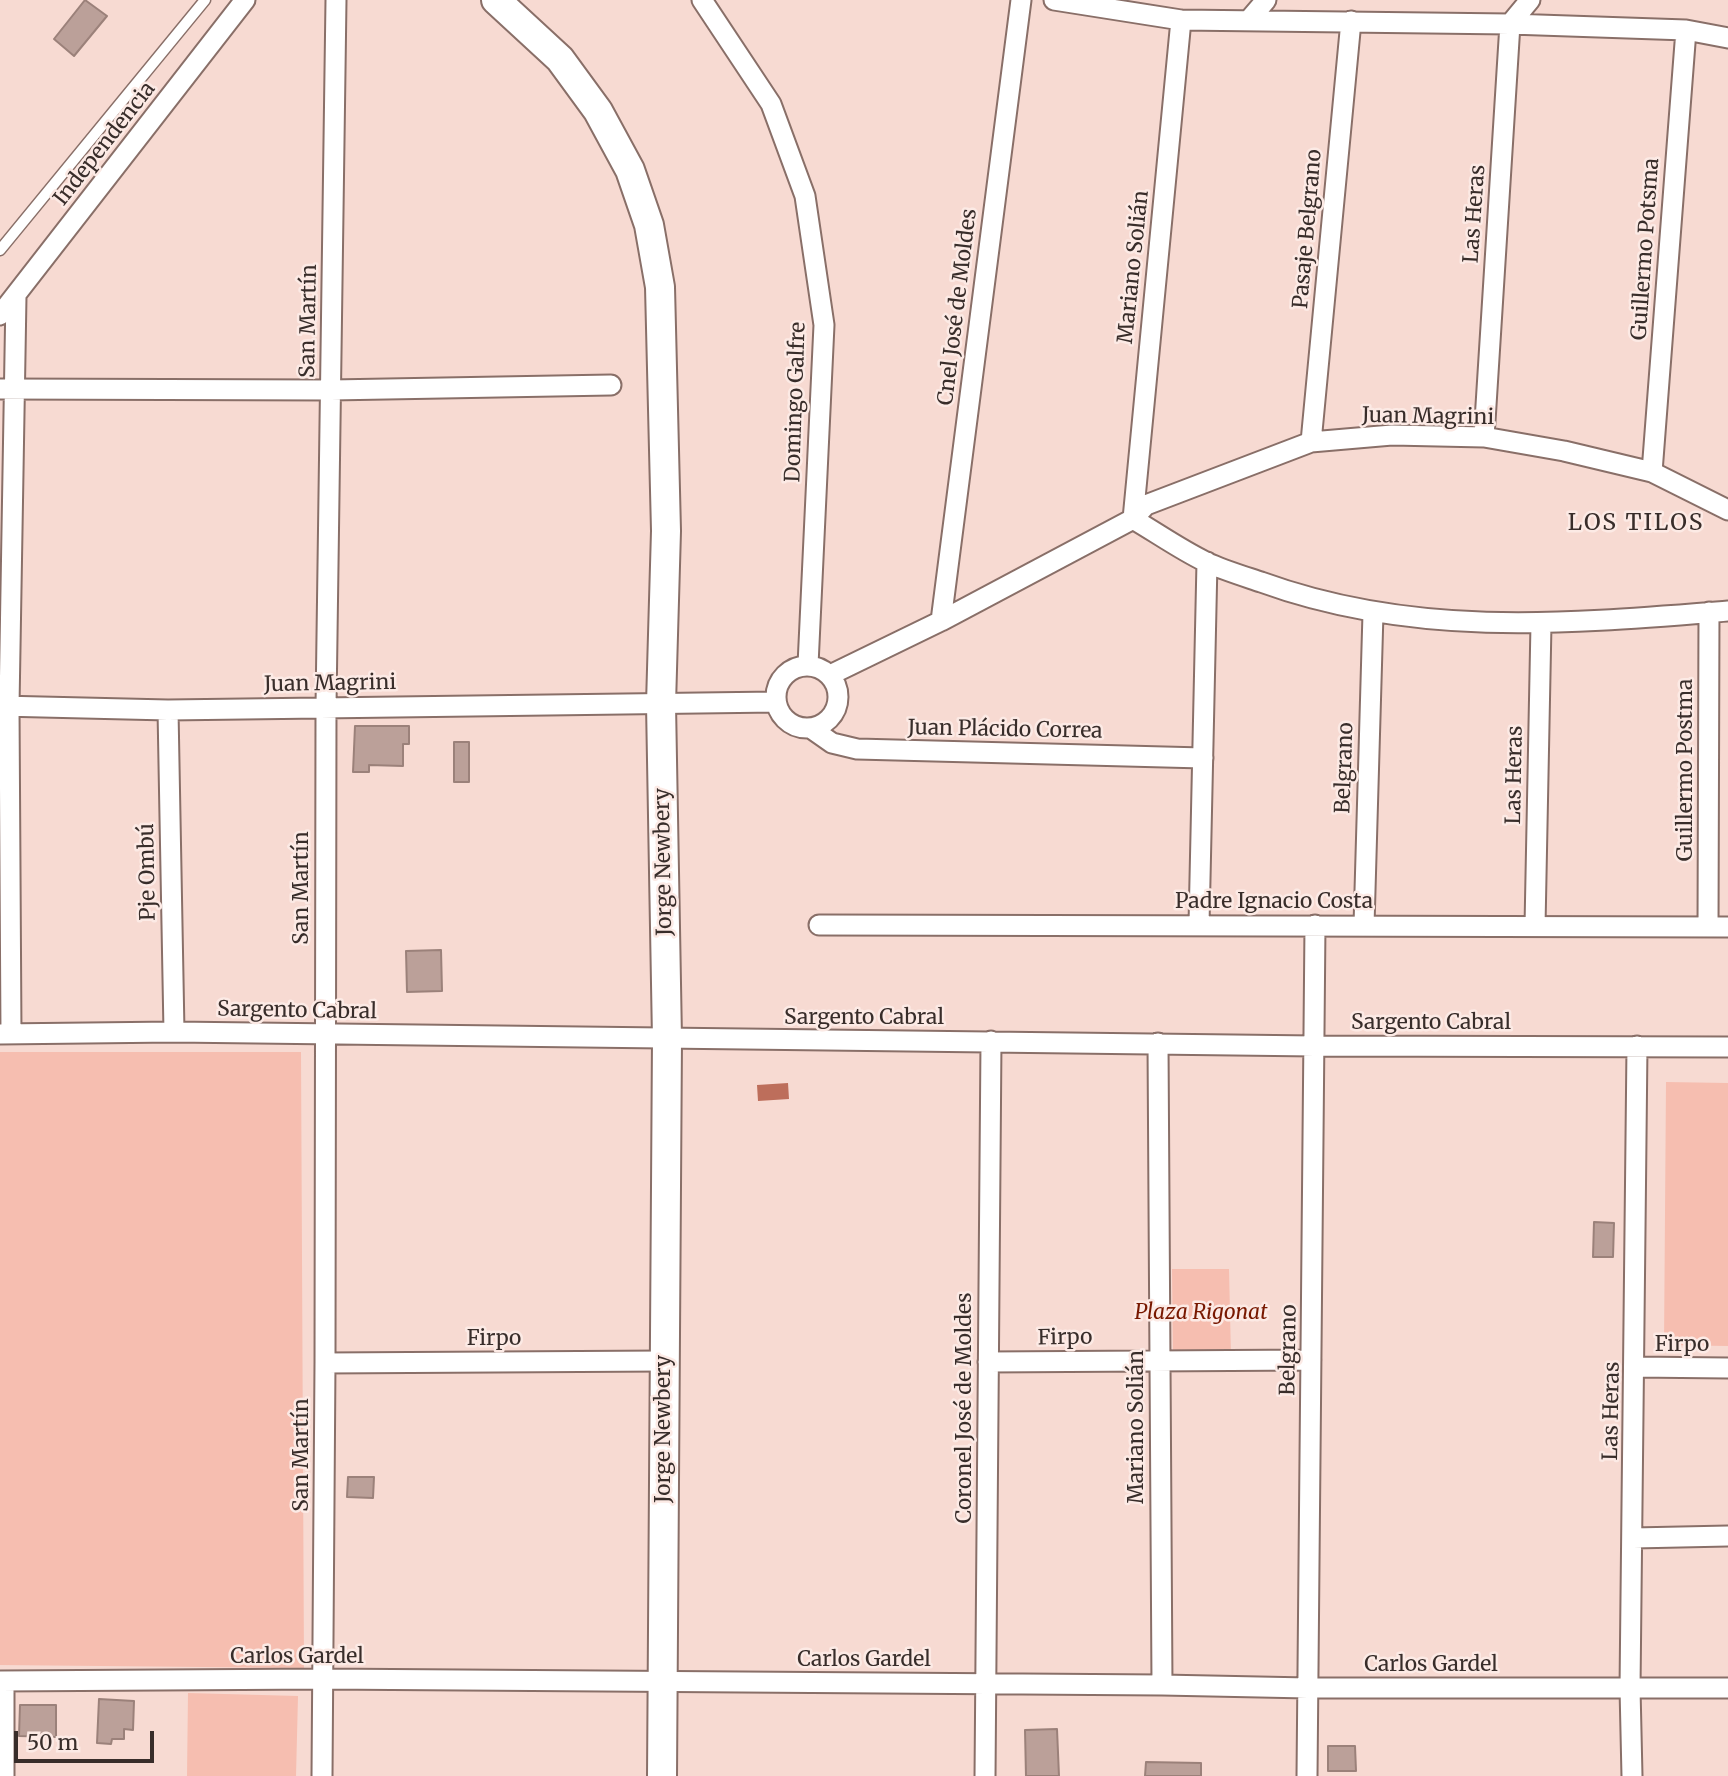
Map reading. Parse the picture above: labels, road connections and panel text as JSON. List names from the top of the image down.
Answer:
{
  "streets": {
    "main road": ["Jorge Newbery"],
    "street": [
      "Independencia",
      "Las Heras",
      "Pasaje Belgrano",
      "Guillermo Potsma",
      "Mariano Solián",
      "Cnel José de Moldes",
      "San Martín",
      "Domingo Galfre",
      "Juan Magrini",
      "Juan Plácido Correa",
      "Belgrano",
      "Guillermo Postma",
      "Pje Ombú",
      "Padre Ignacio Costa",
      "Sargento Cabral",
      "Firpo",
      "Coronel José de Moldes",
      "Carlos Gardel"
    ]
  },
  "crossings": [
    ["Las Heras", "Juan Magrini"],
    ["Las Heras", "Padre Ignacio Costa"],
    ["Las Heras", "Sargento Cabral"],
    ["Las Heras", "Firpo"],
    ["Las Heras", "Carlos Gardel"],
    ["Pasaje Belgrano", "Juan Magrini"],
    ["Guillermo Potsma", "Juan Magrini"],
    ["Mariano Solián", "Juan Magrini"],
    ["Mariano Solián", "Sargento Cabral"],
    ["Mariano Solián", "Firpo"],
    ["Mariano Solián", "Carlos Gardel"],
    ["Cnel José de Moldes", "Juan Magrini"],
    ["San Martín", "Juan Magrini"],
    ["San Martín", "Sargento Cabral"],
    ["San Martín", "Firpo"],
    ["San Martín", "Carlos Gardel"],
    ["Domingo Galfre", "Juan Magrini"],
    ["Domingo Galfre", "Juan Plácido Correa"],
    ["Juan Magrini", "Juan Plácido Correa"],
    ["Juan Magrini", "Jorge Newbery"],
    ["Juan Magrini", "Pje Ombú"],
    ["Belgrano", "Padre Ignacio Costa"],
    ["Belgrano", "Sargento Cabral"],
    ["Belgrano", "Firpo"],
    ["Belgrano", "Carlos Gardel"],
    ["Guillermo Postma", "Padre Ignacio Costa"],
    ["Jorge Newbery", "Sargento Cabral"],
    ["Jorge Newbery", "Firpo"],
    ["Jorge Newbery", "Carlos Gardel"],
    ["Pje Ombú", "Sargento Cabral"],
    ["Sargento Cabral", "Coronel José de Moldes"],
    ["Firpo", "Coronel José de Moldes"],
    ["Coronel José de Moldes", "Carlos Gardel"]
  ],
  "districts": ["LOS TILOS"],
  "parks": ["Plaza Rigonat"],
  "scale_bar": "50 m"
}
